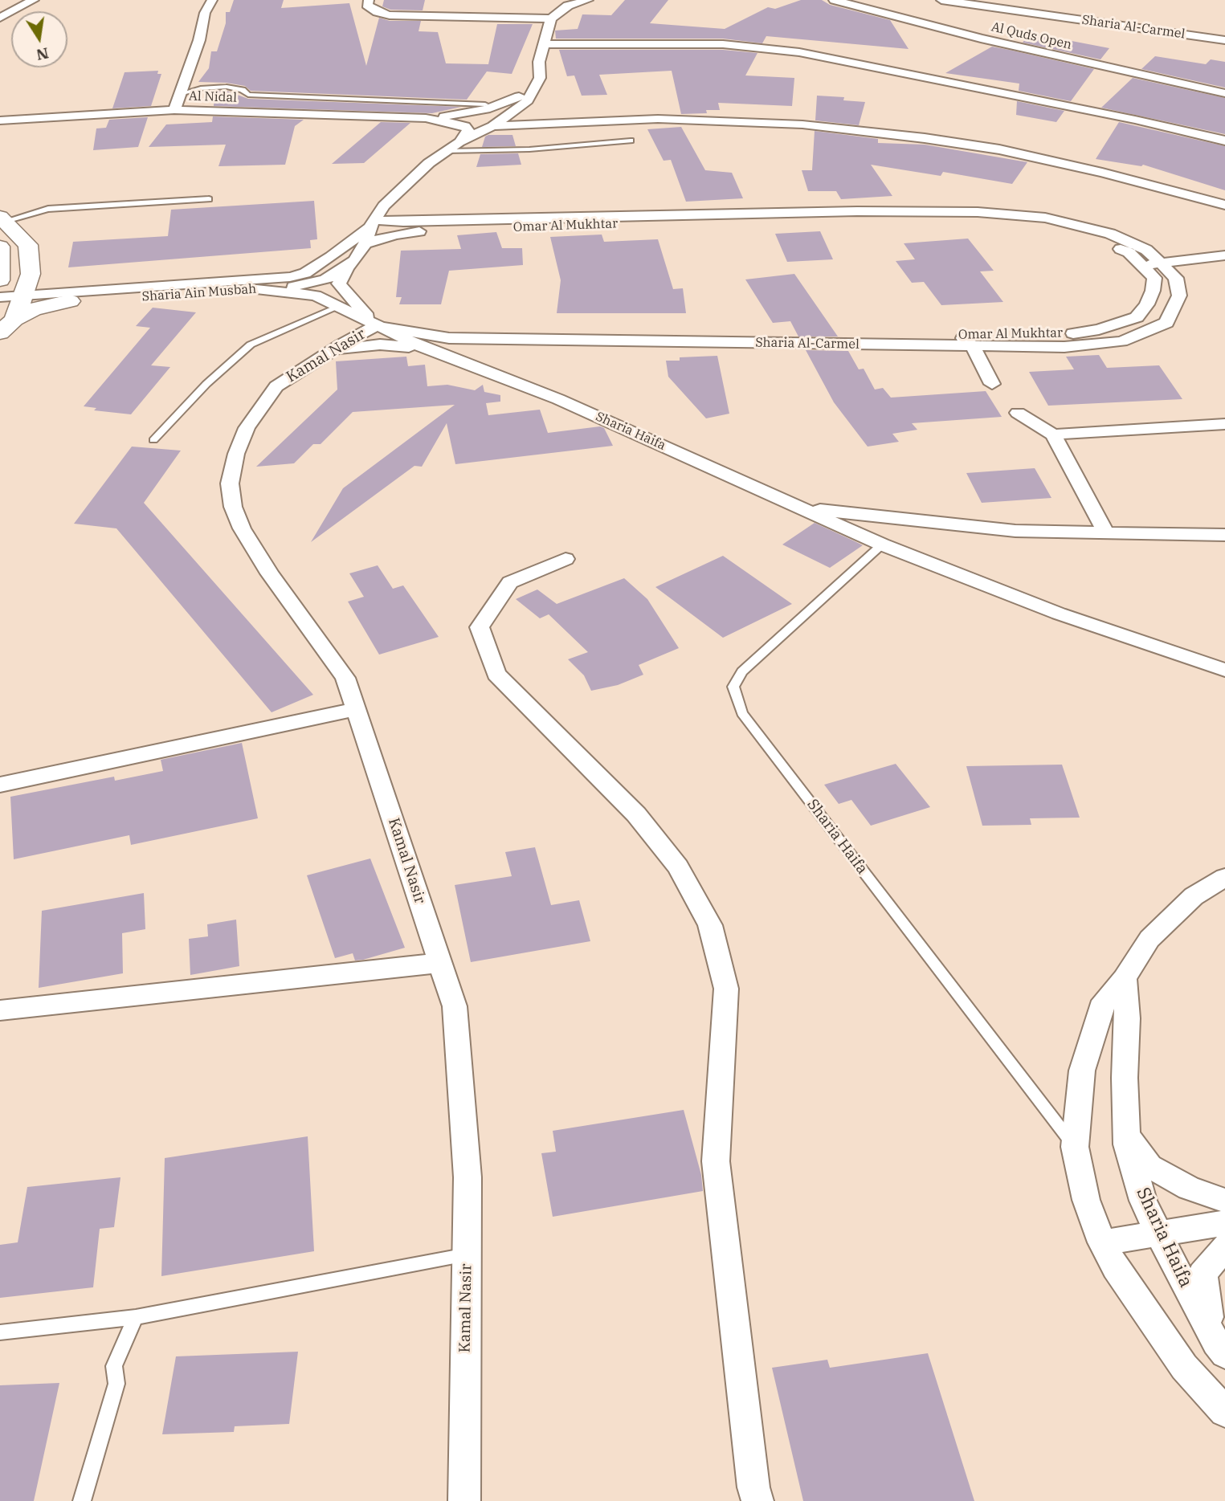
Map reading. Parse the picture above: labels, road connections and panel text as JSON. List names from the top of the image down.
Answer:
{
  "streets": {
    "street": [
      "Sharia Al-Carmel",
      "Al Quds Open",
      "Al Nidal",
      "Omar Al Mukhtar",
      "Sharia Ain Musbah",
      "Kamal Nasir",
      "Sharia Haifa"
    ]
  },
  "crossings": [
    ["Sharia Al-Carmel", "Omar Al Mukhtar"],
    ["Sharia Al-Carmel", "Sharia Ain Musbah"],
    ["Sharia Al-Carmel", "Kamal Nasir"],
    ["Sharia Al-Carmel", "Sharia Haifa"],
    ["Al Nidal", "Sharia Ain Musbah"],
    ["Omar Al Mukhtar", "Sharia Ain Musbah"],
    ["Omar Al Mukhtar", "Kamal Nasir"],
    ["Omar Al Mukhtar", "Sharia Haifa"],
    ["Sharia Ain Musbah", "Sharia Haifa"],
    ["Kamal Nasir", "Sharia Haifa"]
  ],
  "north": "bottom"
}
